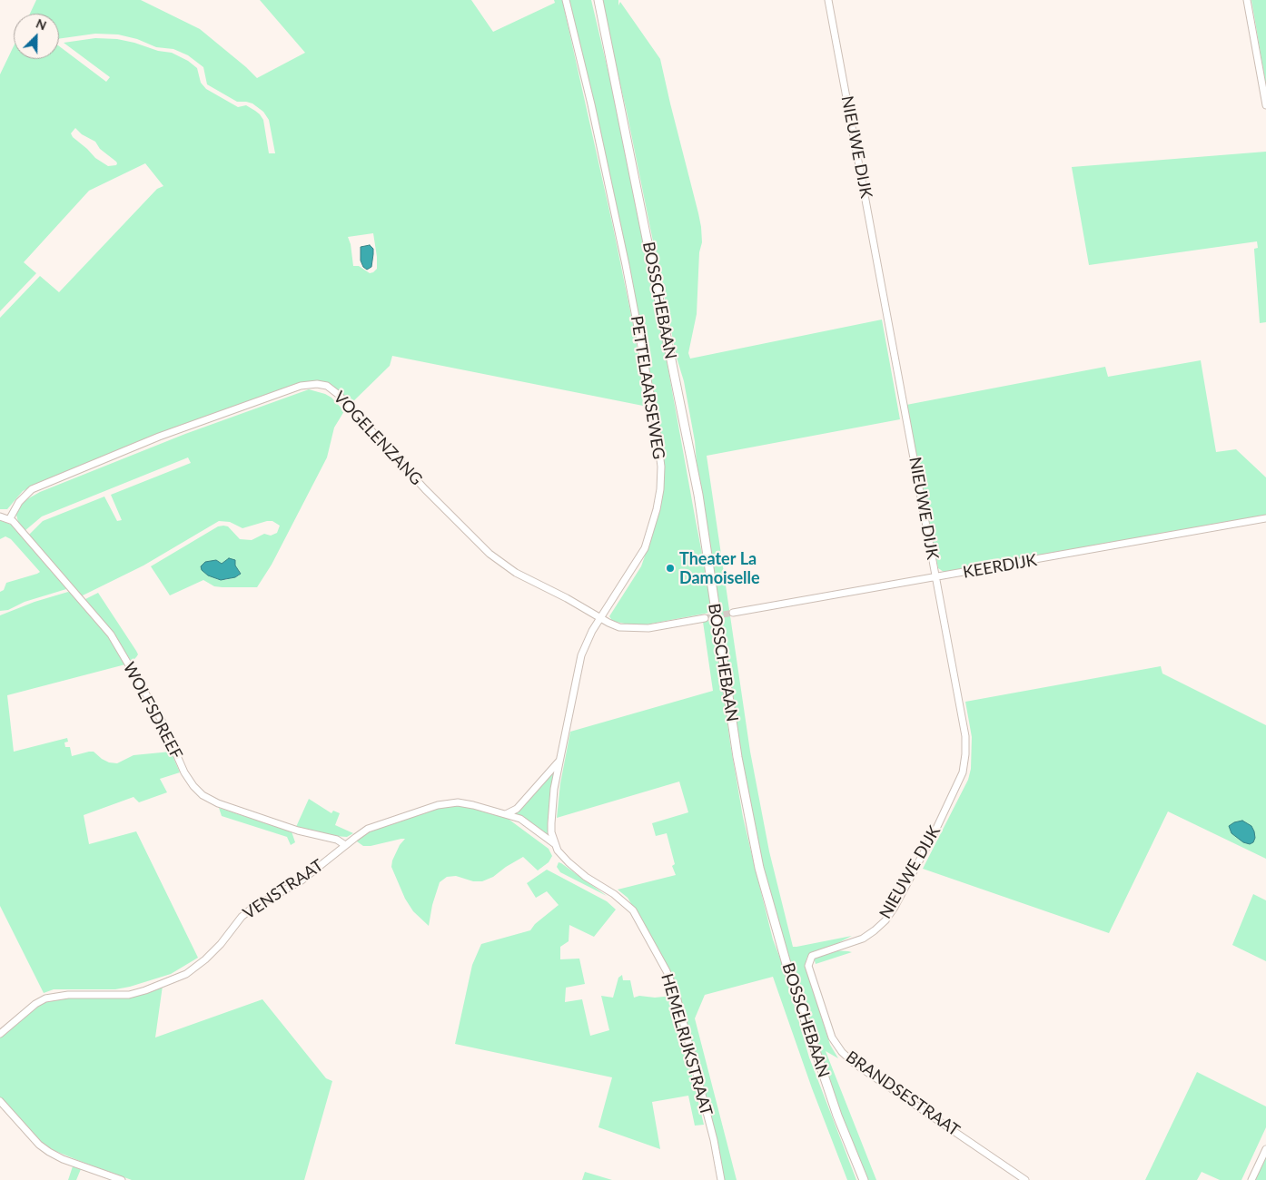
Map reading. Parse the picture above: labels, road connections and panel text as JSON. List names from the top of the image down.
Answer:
{
  "streets": {
    "main road": ["BOSSCHEBAAN"],
    "street": [
      "NIEUWE DIJK",
      "PETTELAARSEWEG",
      "VOGELENZANG",
      "KEERDIJK",
      "WOLFSDREEF",
      "VENSTRAAT",
      "HEMELRIJKSTRAAT",
      "BRANDSESTRAAT"
    ]
  },
  "crossings": [
    ["NIEUWE DIJK", "KEERDIJK"],
    ["NIEUWE DIJK", "BRANDSESTRAAT"],
    ["PETTELAARSEWEG", "VOGELENZANG"],
    ["PETTELAARSEWEG", "VENSTRAAT"],
    ["PETTELAARSEWEG", "HEMELRIJKSTRAAT"],
    ["VOGELENZANG", "WOLFSDREEF"],
    ["WOLFSDREEF", "VENSTRAAT"],
    ["VENSTRAAT", "HEMELRIJKSTRAAT"]
  ],
  "places": ["Theater La Damoiselle"],
  "north": "top right"
}
